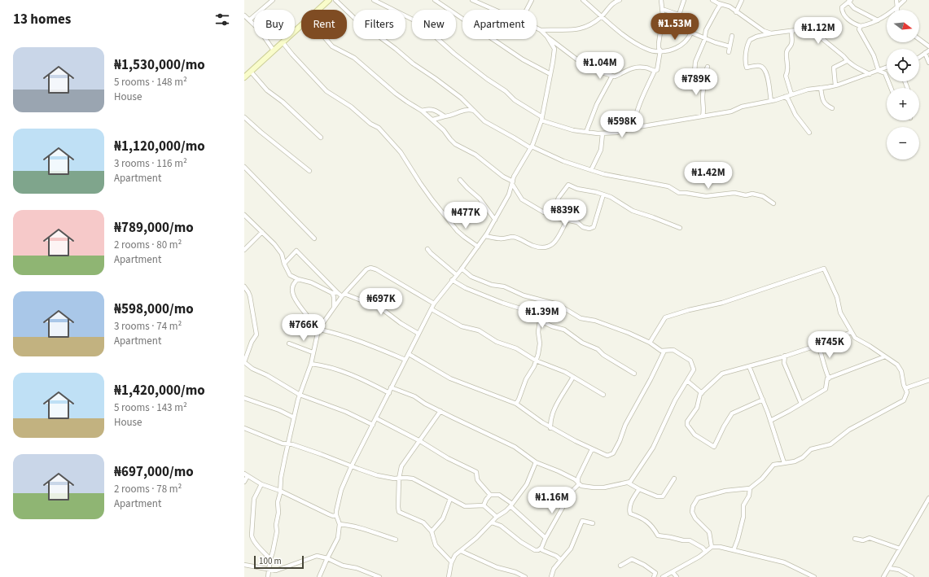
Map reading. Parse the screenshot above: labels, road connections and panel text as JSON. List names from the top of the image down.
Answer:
{
  "scale_bar": "100 m",
  "north": "right",
  "page": {
    "heading": "13 homes",
    "map_buttons": ["+", "−"],
    "chip": [
      "Buy",
      "Rent",
      "Filters",
      "New",
      "Apartment"
    ],
    "price": [
      "₦1.53M",
      "₦1.12M",
      "₦1.04M",
      "₦789K",
      "₦598K",
      "₦1.42M",
      "₦839K",
      "₦477K",
      "₦697K",
      "₦1.39M",
      "₦766K",
      "₦745K",
      "₦1.16M"
    ],
    "list": [
      {
        "name": "₦1,530,000/mo",
        "note": "5 rooms · 148 m² · House"
      },
      {
        "name": "₦1,120,000/mo",
        "note": "3 rooms · 116 m² · Apartment"
      },
      {
        "name": "₦789,000/mo",
        "note": "2 rooms · 80 m² · Apartment"
      },
      {
        "name": "₦598,000/mo",
        "note": "3 rooms · 74 m² · Apartment"
      },
      {
        "name": "₦1,420,000/mo",
        "note": "5 rooms · 143 m² · House"
      },
      {
        "name": "₦697,000/mo",
        "note": "2 rooms · 78 m² · Apartment"
      }
    ],
    "scale": "100 m"
  }
}
